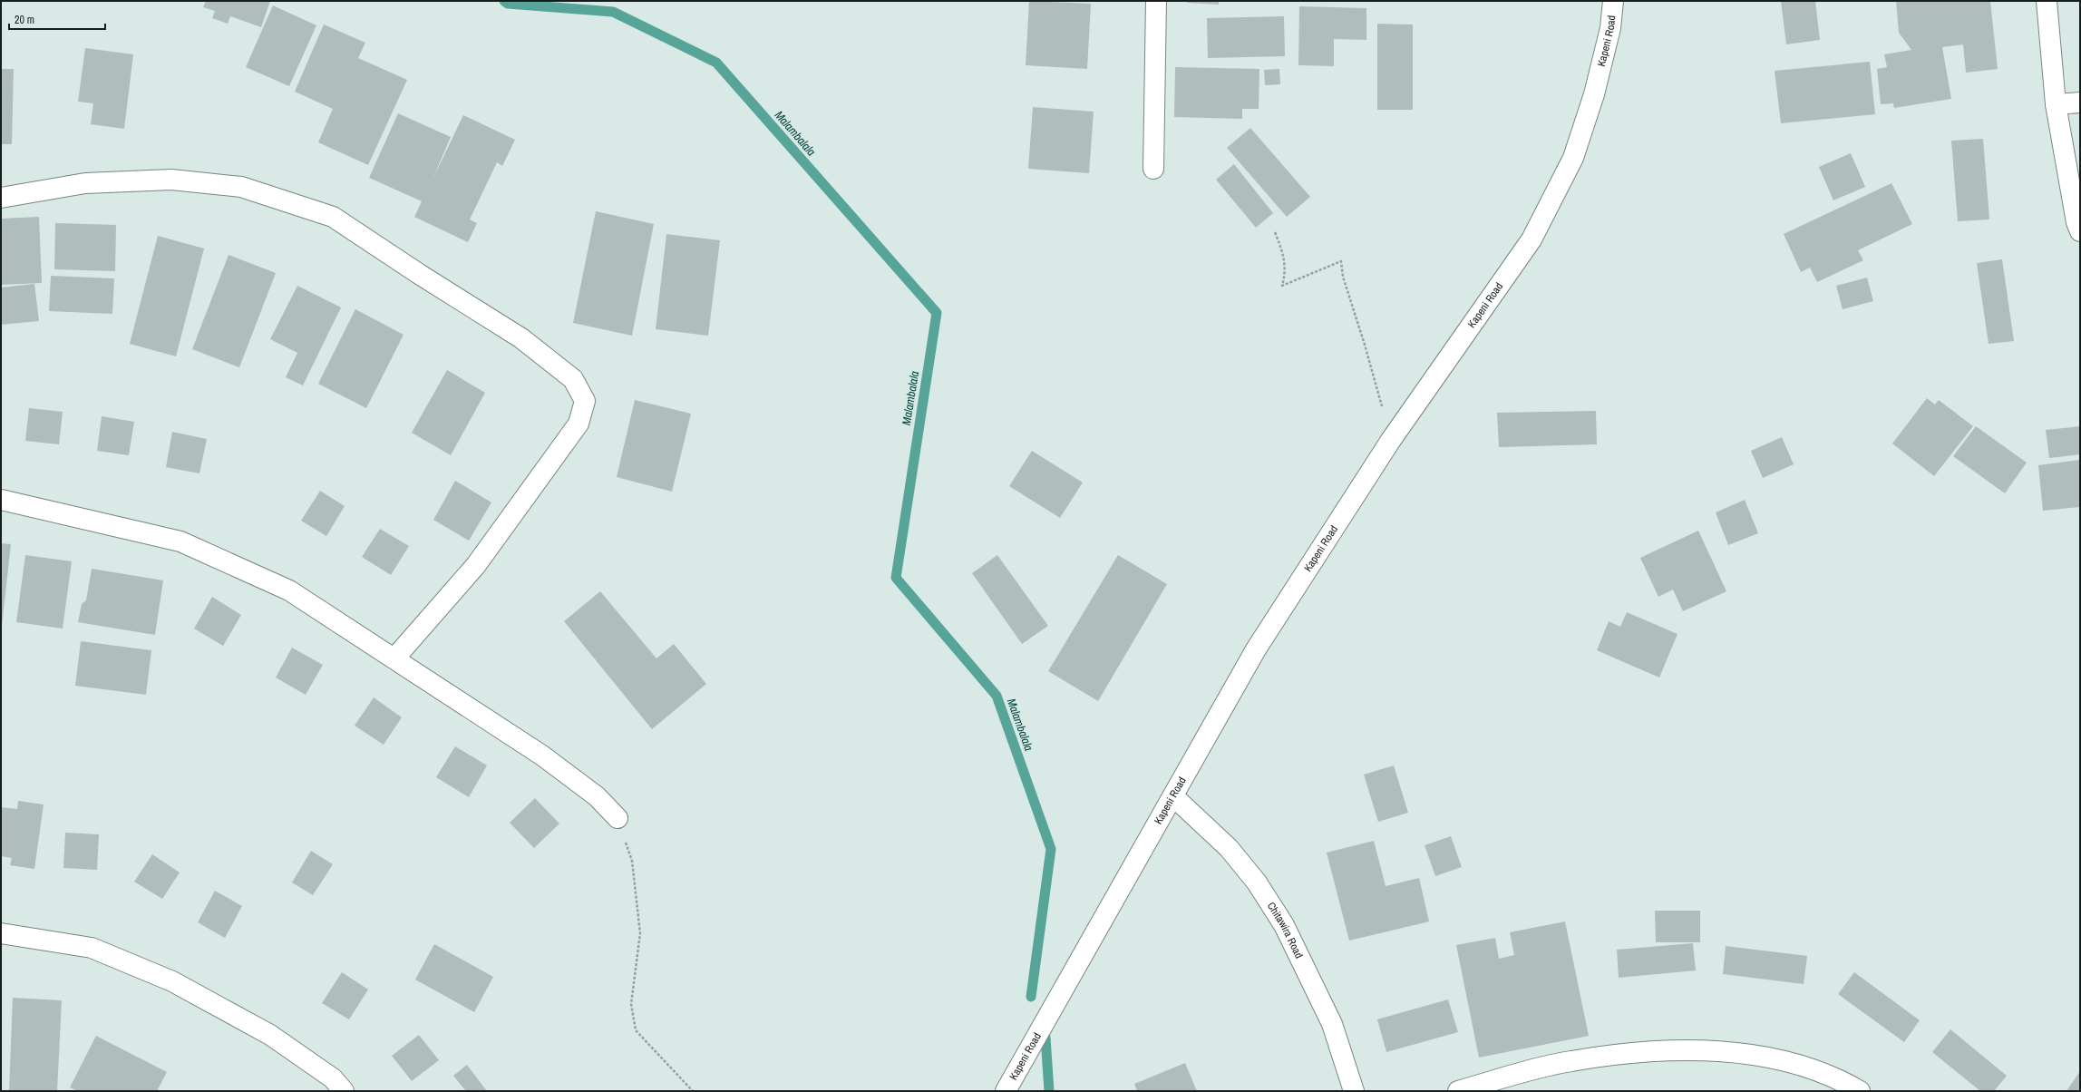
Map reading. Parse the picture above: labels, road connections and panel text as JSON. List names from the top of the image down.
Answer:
{
  "streets": {
    "street": ["Kapeni Road", "Chitawira Road"]
  },
  "crossings": [
    ["Kapeni Road", "Chitawira Road"]
  ],
  "water": ["Malambalala"],
  "scale_bar": "20 m"
}
